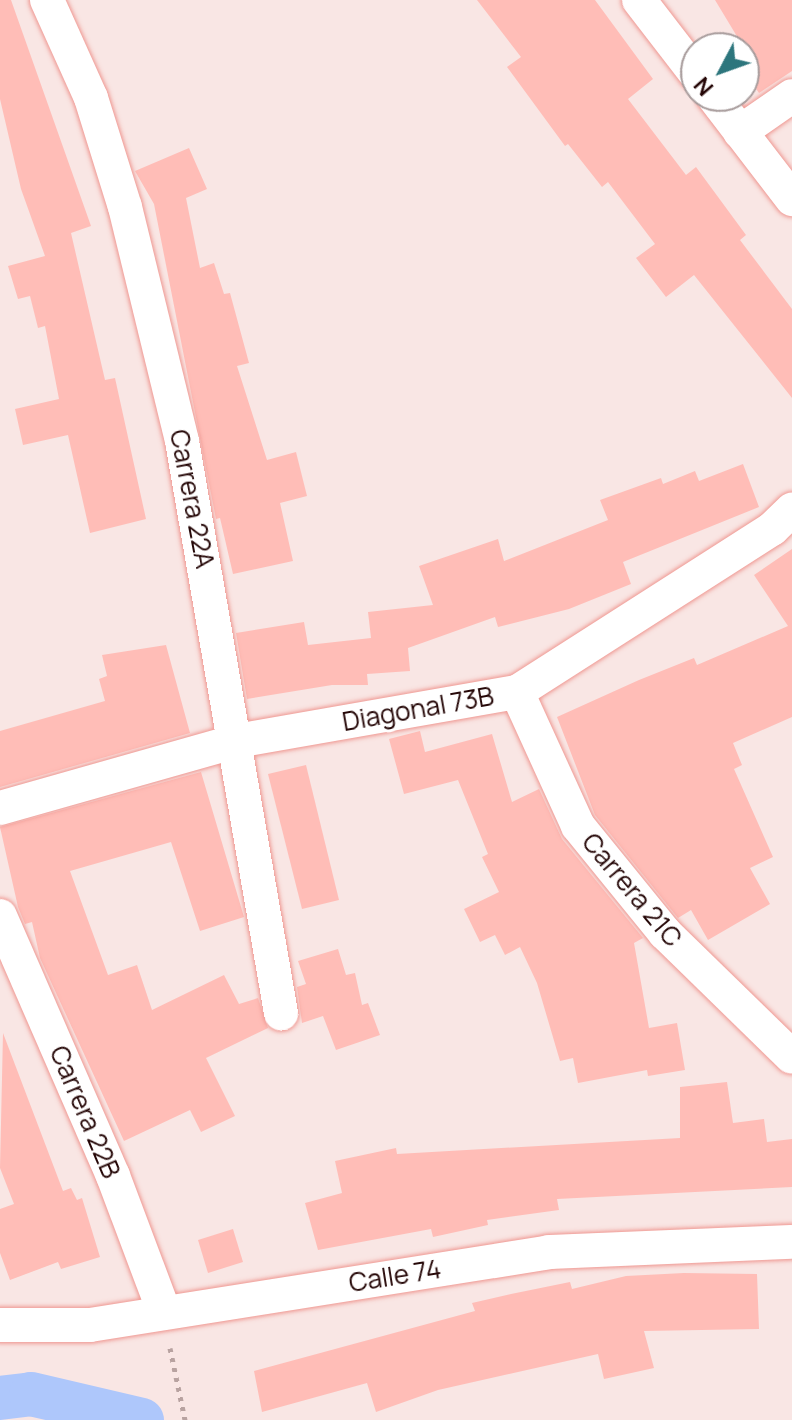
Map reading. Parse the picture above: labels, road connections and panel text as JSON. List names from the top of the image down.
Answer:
{
  "streets": {
    "street": [
      "Carrera 22A",
      "Diagonal 73B",
      "Carrera 21C",
      "Carrera 22B",
      "Calle 74"
    ]
  },
  "crossings": [
    ["Carrera 22A", "Diagonal 73B"],
    ["Diagonal 73B", "Carrera 21C"],
    ["Carrera 22B", "Calle 74"]
  ],
  "north": "bottom left"
}
